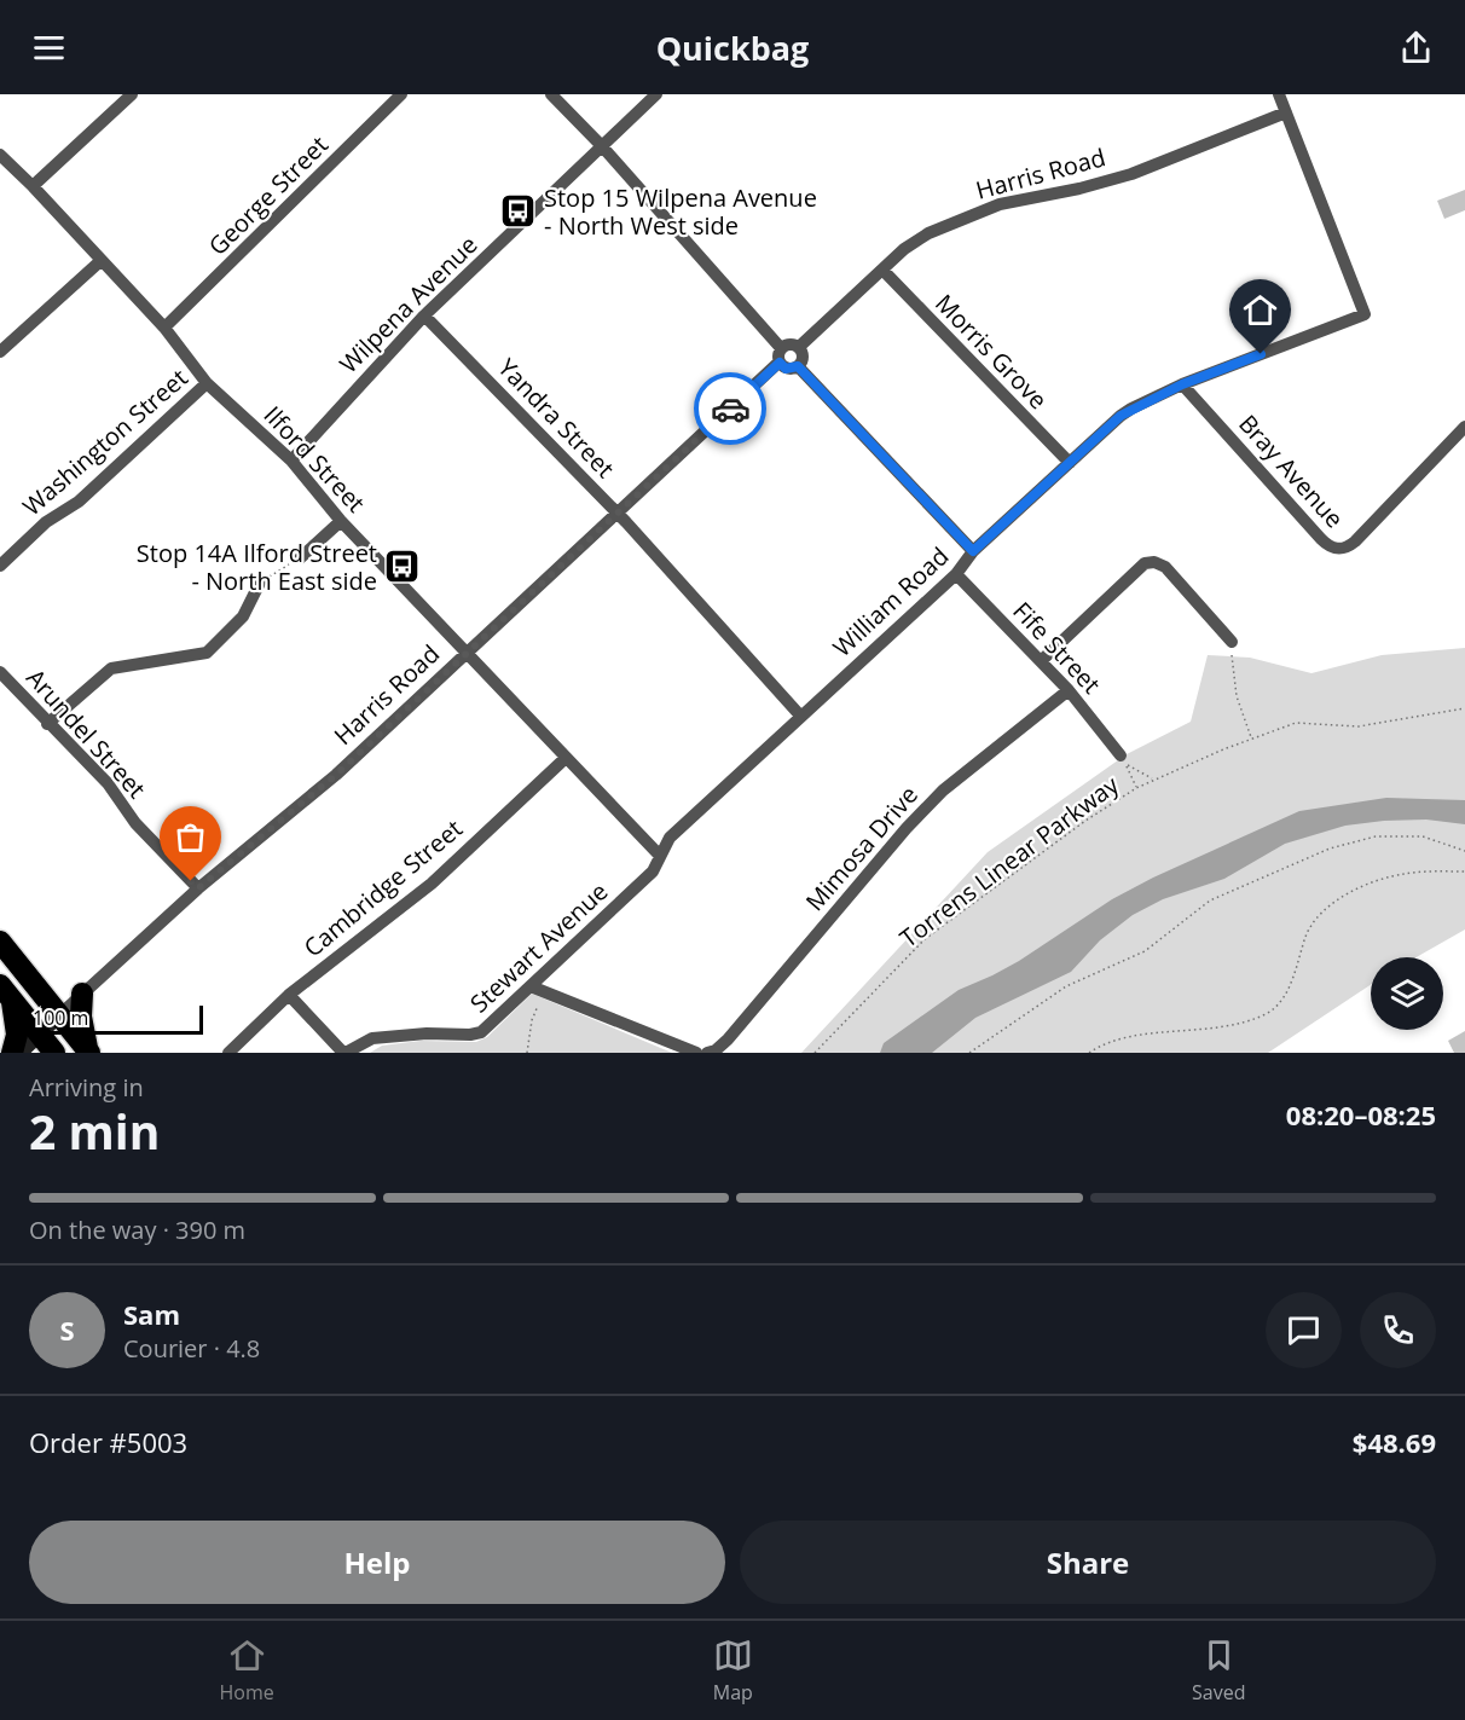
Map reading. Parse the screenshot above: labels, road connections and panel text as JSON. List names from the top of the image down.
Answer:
{
  "streets": {
    "street": [
      "Harris Road",
      "George Street",
      "Wilpena Avenue",
      "Morris Grove",
      "Yandra Street",
      "Washington Street",
      "Ilford Street",
      "Bray Avenue",
      "William Road",
      "Fife Street",
      "Arundel Street",
      "Mimosa Drive",
      "Cambridge Street",
      "Stewart Avenue"
    ],
    "path": ["Torrens Linear Parkway"]
  },
  "crossings": [
    ["Harris Road", "Morris Grove"],
    ["Harris Road", "Yandra Street"],
    ["Harris Road", "Ilford Street"],
    ["Harris Road", "William Road"],
    ["Harris Road", "Arundel Street"],
    ["George Street", "Ilford Street"],
    ["Wilpena Avenue", "Yandra Street"],
    ["Wilpena Avenue", "Ilford Street"],
    ["Morris Grove", "William Road"],
    ["Yandra Street", "William Road"],
    ["Washington Street", "Ilford Street"],
    ["Ilford Street", "William Road"],
    ["Ilford Street", "Cambridge Street"],
    ["Ilford Street", "Stewart Avenue"],
    ["Bray Avenue", "William Road"],
    ["William Road", "Fife Street"],
    ["William Road", "Stewart Avenue"],
    ["Fife Street", "Mimosa Drive"],
    ["Cambridge Street", "Stewart Avenue"]
  ],
  "places": {
    "bus stop": ["Stop 15 Wilpena Avenue - North West side", "Stop 14A Ilford Street - North East side"]
  },
  "scale_bar": "100 m",
  "page": {
    "header": "Quickbag",
    "scale": "100 m",
    "heading": ["2 min", "Arriving in", "08:20–08:25"],
    "panel": [
      "Sam",
      "Courier · 4.8",
      "Order #5003",
      "$48.69"
    ],
    "bar": "On the way · 390 m",
    "round": "S",
    "buttons": ["Help", "Share"],
    "tabs": ["Home", "Map", "Saved"]
  }
}
